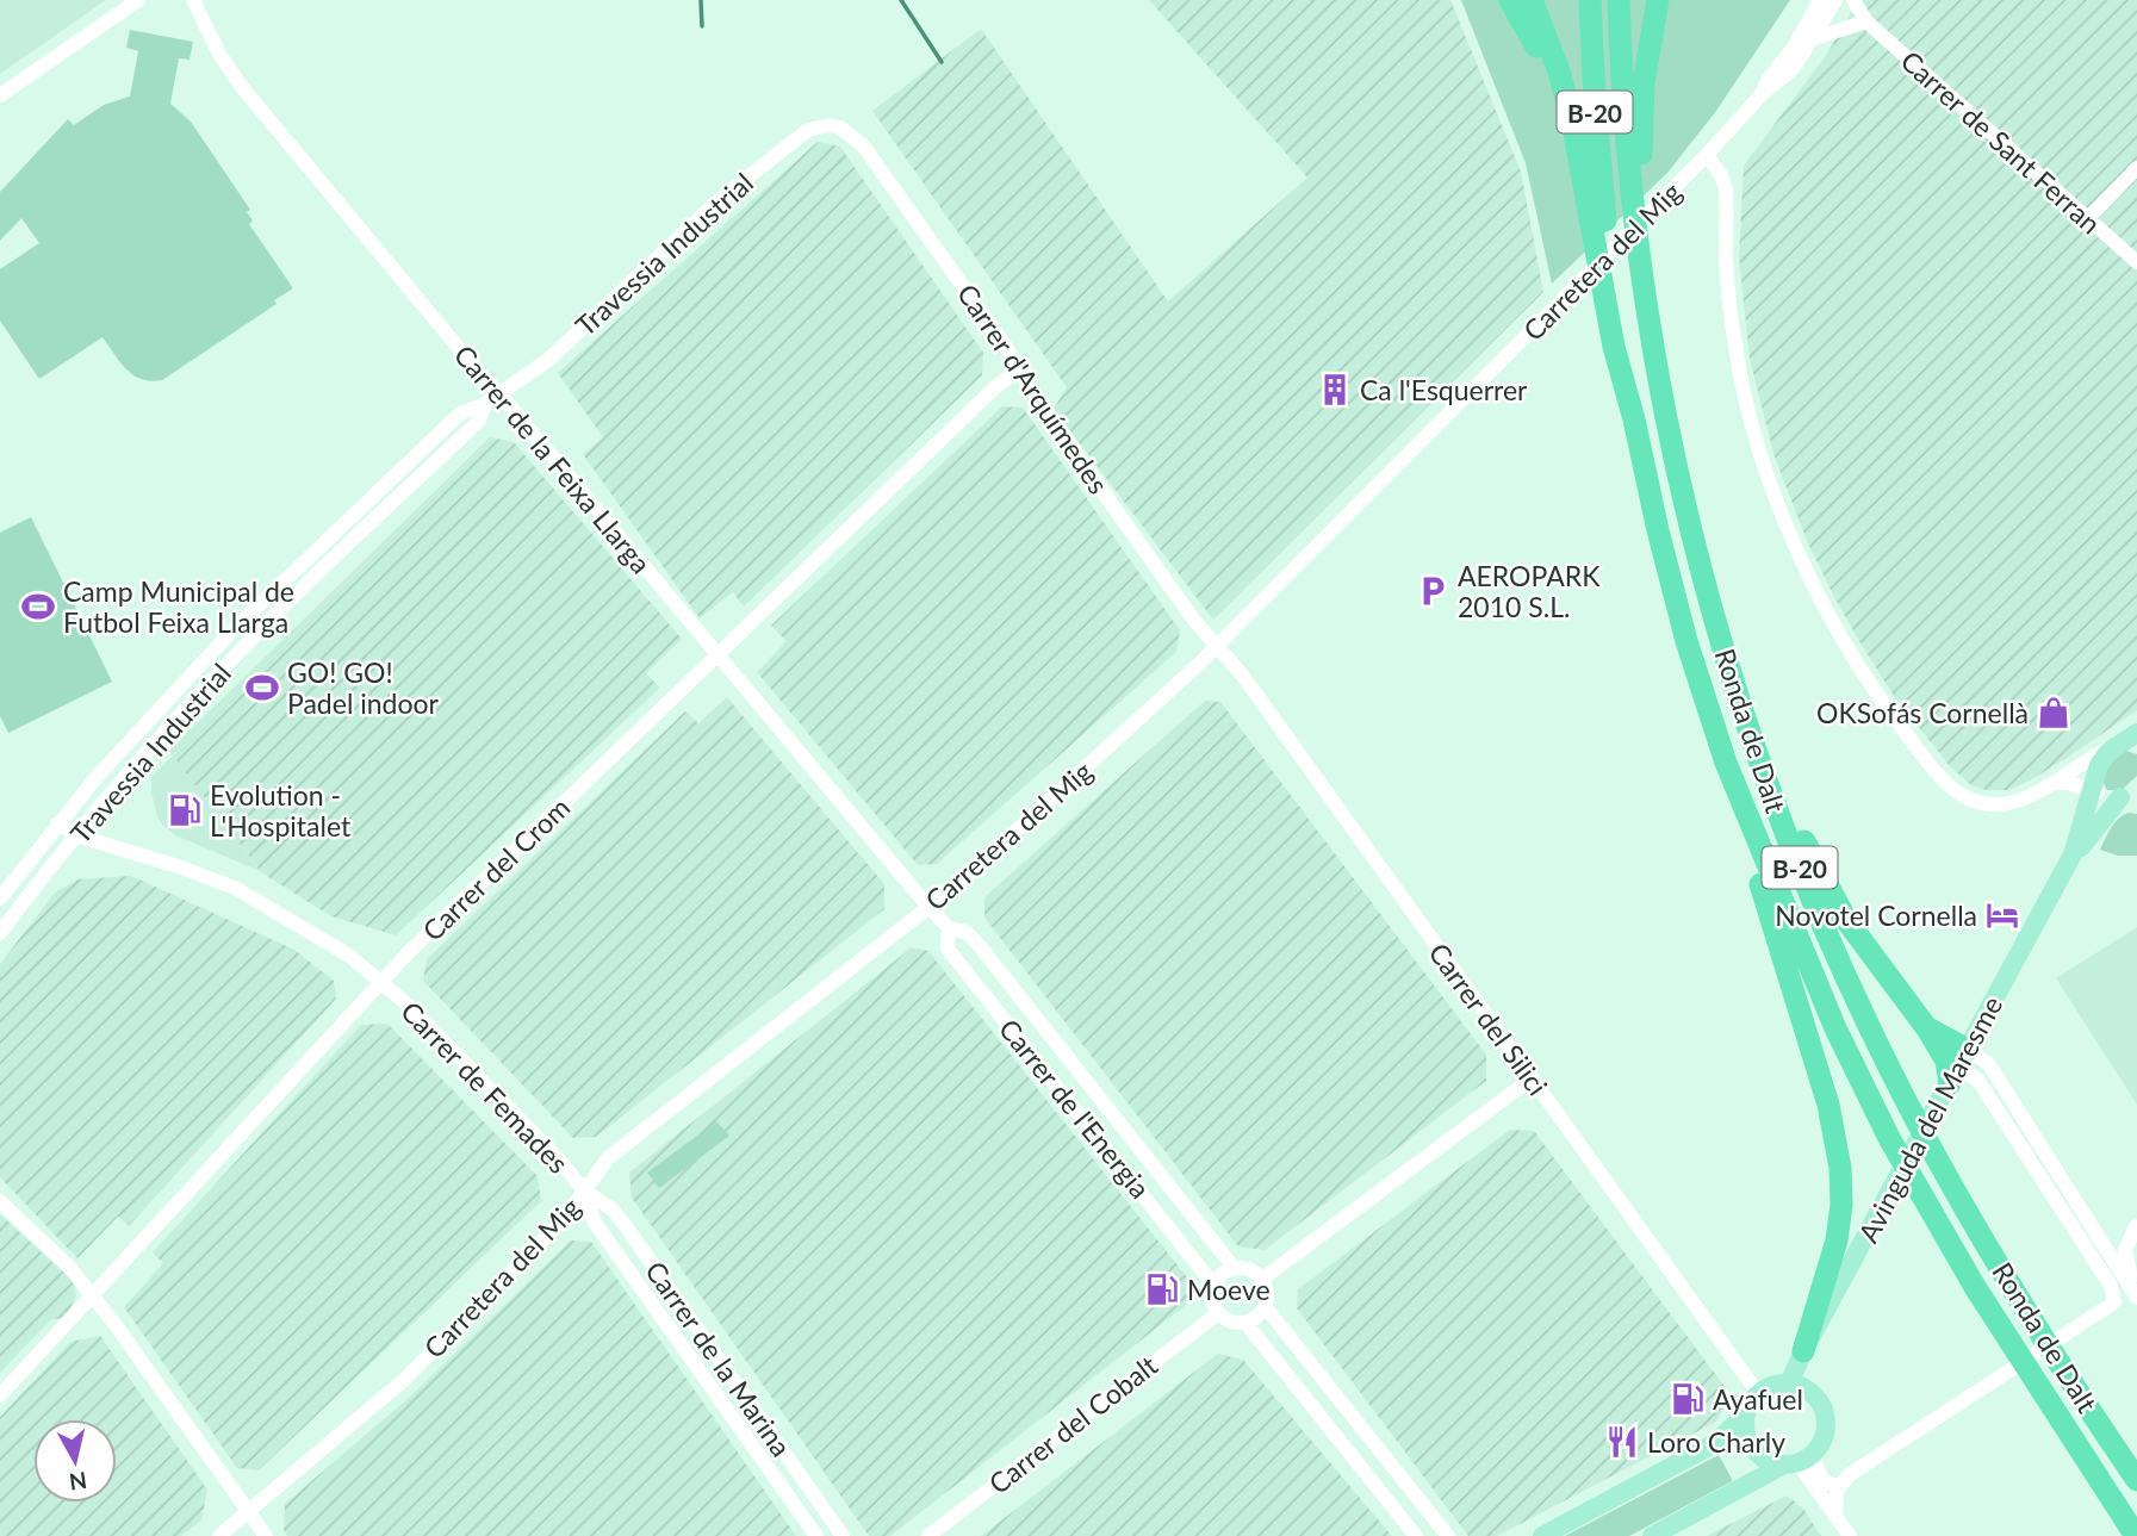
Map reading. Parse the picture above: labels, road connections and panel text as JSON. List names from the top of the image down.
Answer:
{
  "streets": {
    "highway": ["B-20", "Ronda de Dalt"],
    "main road": ["Avinguda del Maresme"],
    "street": [
      "Carrer de Sant Ferran",
      "Travessia Industrial",
      "Carretera del Mig",
      "Carrer d'Arquímedes",
      "Carrer de la Feixa Llarga",
      "Carrer del Crom",
      "Carrer del Silici",
      "Carrer de Femades",
      "Carrer de l'Energia",
      "Carrer de la Marina",
      "Carrer del Cobalt"
    ]
  },
  "crossings": [
    ["B-20", "Ronda de Dalt"],
    ["Travessia Industrial", "Carrer d'Arquímedes"],
    ["Travessia Industrial", "Carrer de la Feixa Llarga"],
    ["Travessia Industrial", "Carrer de Femades"],
    ["Carretera del Mig", "Carrer d'Arquímedes"],
    ["Carretera del Mig", "Carrer de la Feixa Llarga"],
    ["Carretera del Mig", "Carrer del Silici"],
    ["Carretera del Mig", "Carrer de Femades"],
    ["Carretera del Mig", "Carrer de l'Energia"],
    ["Carretera del Mig", "Carrer de la Marina"],
    ["Carrer d'Arquímedes", "Carrer del Crom"],
    ["Carrer d'Arquímedes", "Carrer del Silici"],
    ["Carrer de la Feixa Llarga", "Carrer del Crom"],
    ["Carrer de la Feixa Llarga", "Carrer de l'Energia"],
    ["Carrer del Crom", "Carrer de Femades"],
    ["Carrer del Silici", "Avinguda del Maresme"],
    ["Carrer de Femades", "Carrer de la Marina"],
    ["Carrer de l'Energia", "Carrer del Cobalt"]
  ],
  "places": {
    "building": ["Ca l'Esquerrer"],
    "parking": ["AEROPARK 2010 S.L."],
    "sports": ["Camp Municipal de Futbol Feixa Llarga", "GO! GO! Padel indoor"],
    "shop": ["OKSofás Cornellà"],
    "fuel station": ["Evolution - L'Hospitalet", "Moeve", "Ayafuel"],
    "hotel": ["Novotel Cornella"],
    "restaurant": ["Loro Charly"]
  },
  "north": "bottom"
}
